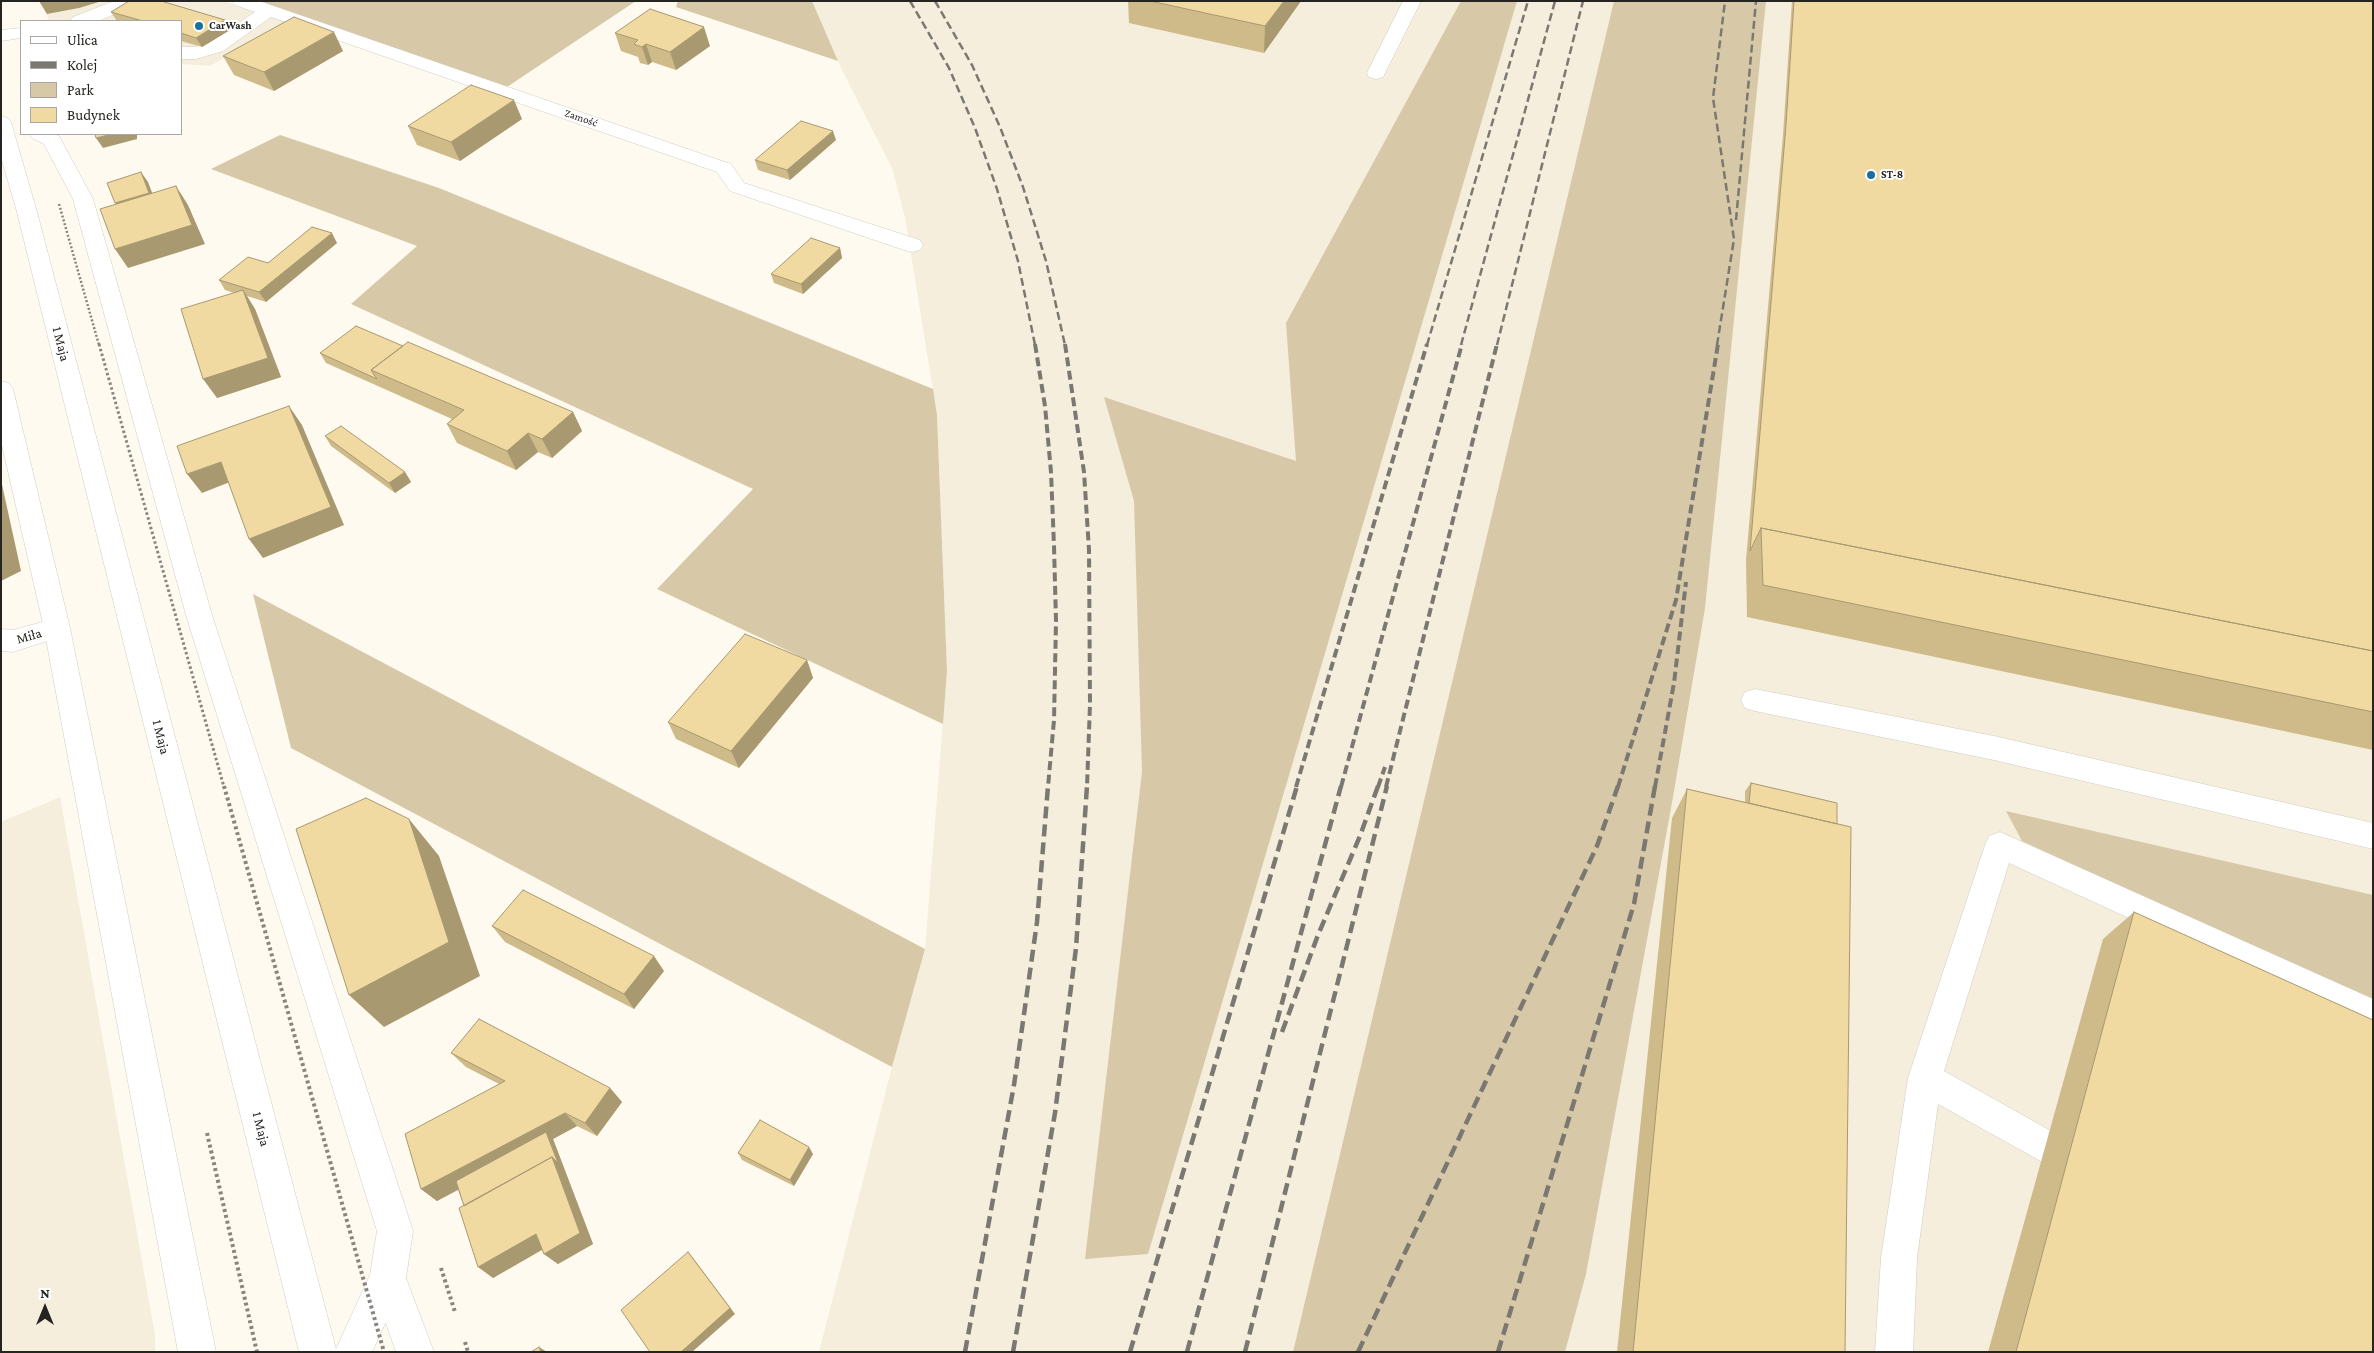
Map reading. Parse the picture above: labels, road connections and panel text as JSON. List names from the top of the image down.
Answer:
{
  "streets": {
    "street": ["Zamość", "1 Maja", "Miła"]
  },
  "places": ["CarWash", "ST-8"],
  "legend": [
    "Ulica",
    "Kolej",
    "Park",
    "Budynek"
  ],
  "north": "top"
}
